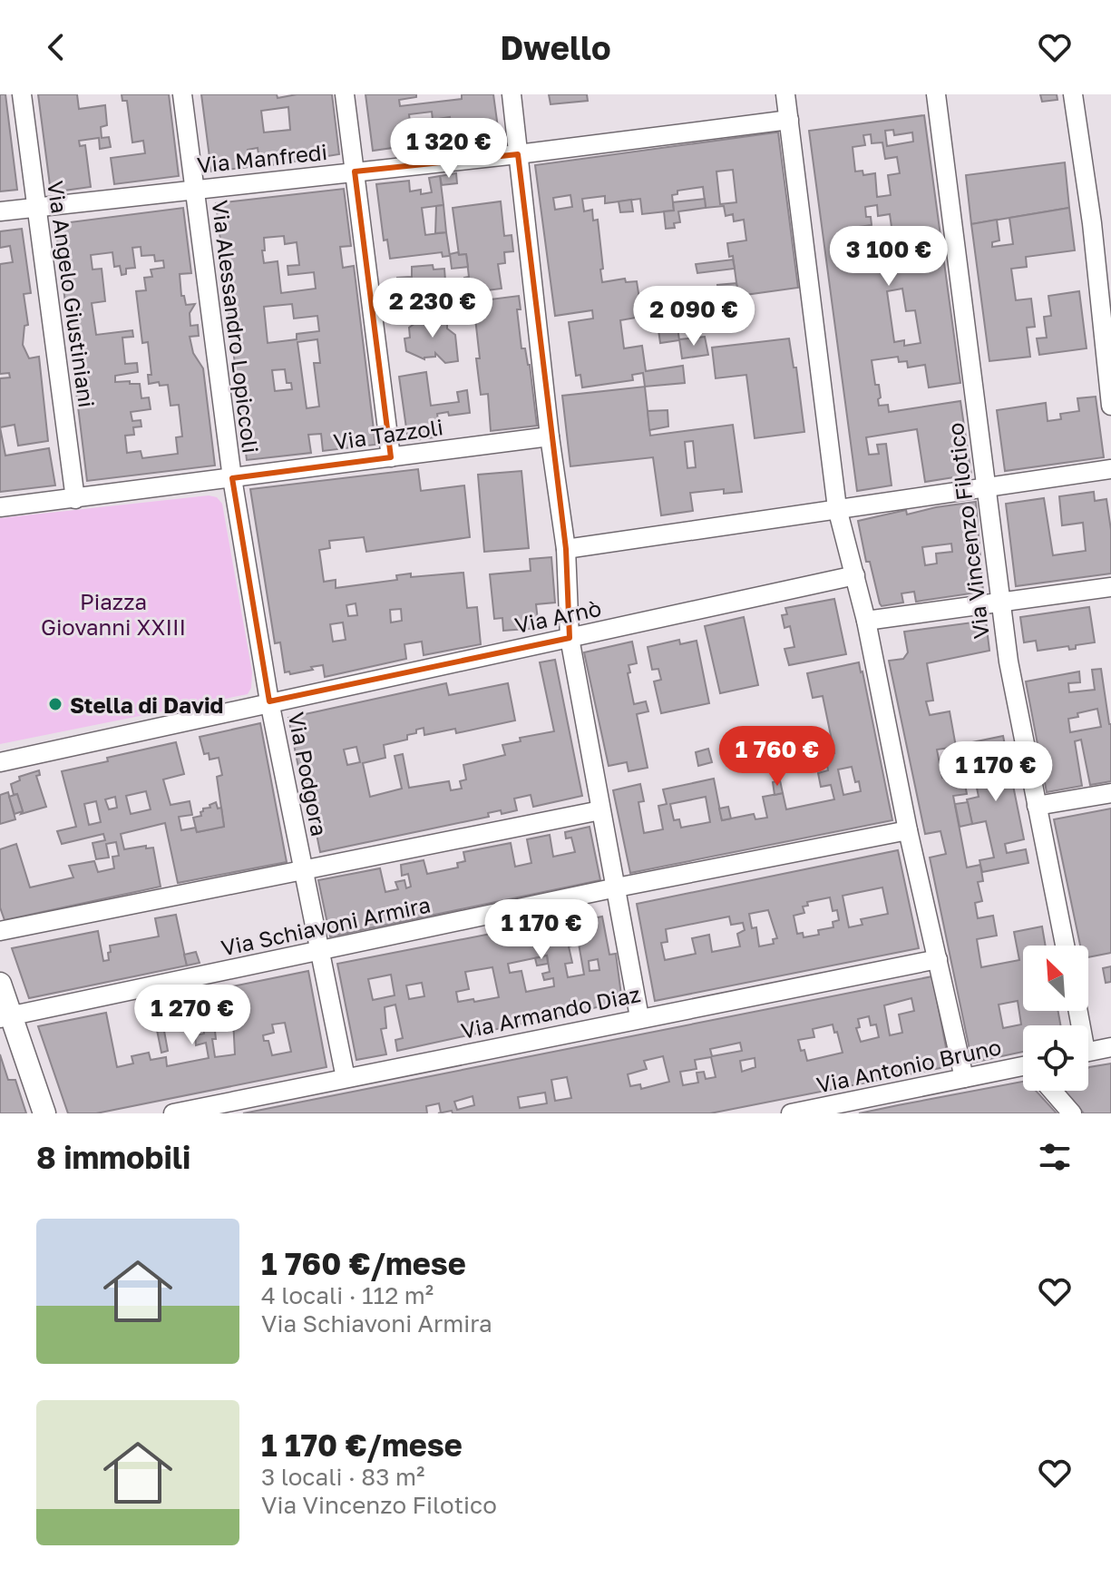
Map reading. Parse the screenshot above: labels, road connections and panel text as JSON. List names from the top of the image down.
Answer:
{
  "streets": {
    "street": [
      "Via Manfredi",
      "Via Angelo Giustiniani",
      "Via Alessandro Lopiccoli",
      "Via Tazzoli",
      "Via Vincenzo Filotico",
      "Via Arnò",
      "Via Podgora",
      "Via Schiavoni Armira",
      "Via Armando Diaz",
      "Via Antonio Bruno"
    ]
  },
  "crossings": [
    ["Via Manfredi", "Via Angelo Giustiniani"],
    ["Via Manfredi", "Via Alessandro Lopiccoli"],
    ["Via Alessandro Lopiccoli", "Via Tazzoli"],
    ["Via Alessandro Lopiccoli", "Via Podgora"],
    ["Via Tazzoli", "Via Podgora"],
    ["Via Arnò", "Via Podgora"],
    ["Via Podgora", "Via Schiavoni Armira"],
    ["Via Podgora", "Via Armando Diaz"]
  ],
  "parks": ["Piazza Giovanni XXIII"],
  "places": ["Stella di David"],
  "north": "top left",
  "page": {
    "header": "Dwello",
    "price": [
      "1 320 €",
      "3 100 €",
      "2 230 €",
      "2 090 €",
      "1 760 €",
      "1 170 €",
      "1 170 €",
      "1 270 €"
    ],
    "heading": "8 immobili",
    "list": [
      {
        "name": "1 760 €/mese",
        "note": "4 locali · 112 m² · Via Schiavoni Armira"
      },
      {
        "name": "1 170 €/mese",
        "note": "3 locali · 83 m² · Via Vincenzo Filotico"
      }
    ]
  }
}
